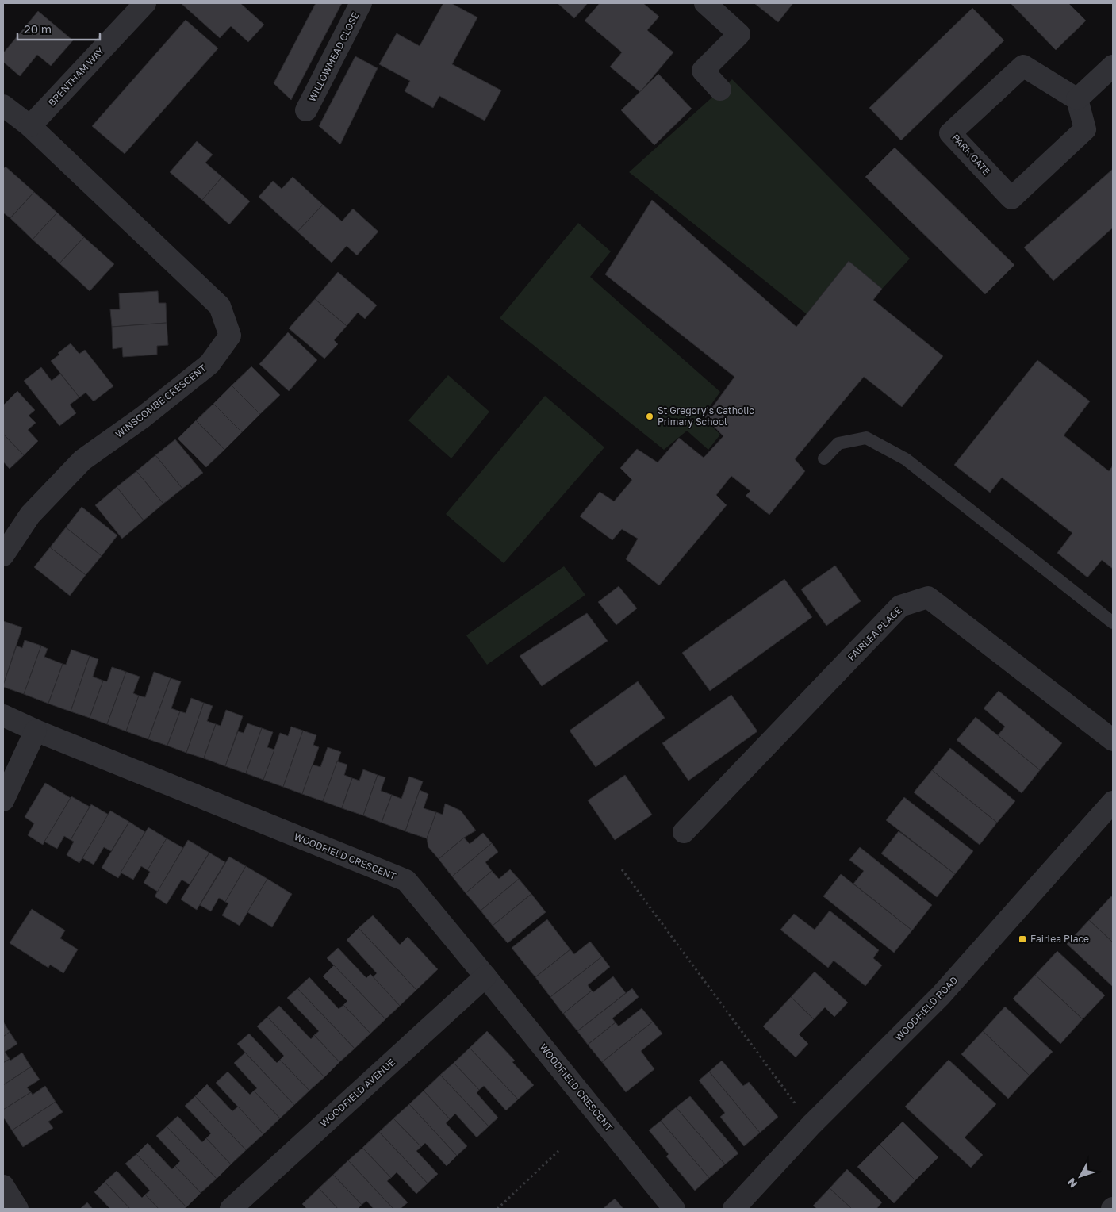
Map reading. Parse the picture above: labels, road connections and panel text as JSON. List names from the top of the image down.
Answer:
{
  "streets": {
    "street": [
      "WILLOWMEAD CLOSE",
      "BRENTHAM WAY",
      "PARK GATE",
      "WINSCOMBE CRESCENT",
      "FAIRLEA PLACE",
      "WOODFIELD CRESCENT",
      "WOODFIELD ROAD",
      "WOODFIELD AVENUE"
    ]
  },
  "crossings": [
    ["BRENTHAM WAY", "WINSCOMBE CRESCENT"],
    ["WOODFIELD CRESCENT", "WOODFIELD AVENUE"]
  ],
  "places": {
    "other": ["St Gregory's Catholic Primary School"],
    "transit": ["Fairlea Place"]
  },
  "scale_bar": "20 m",
  "north": "bottom left"
}
